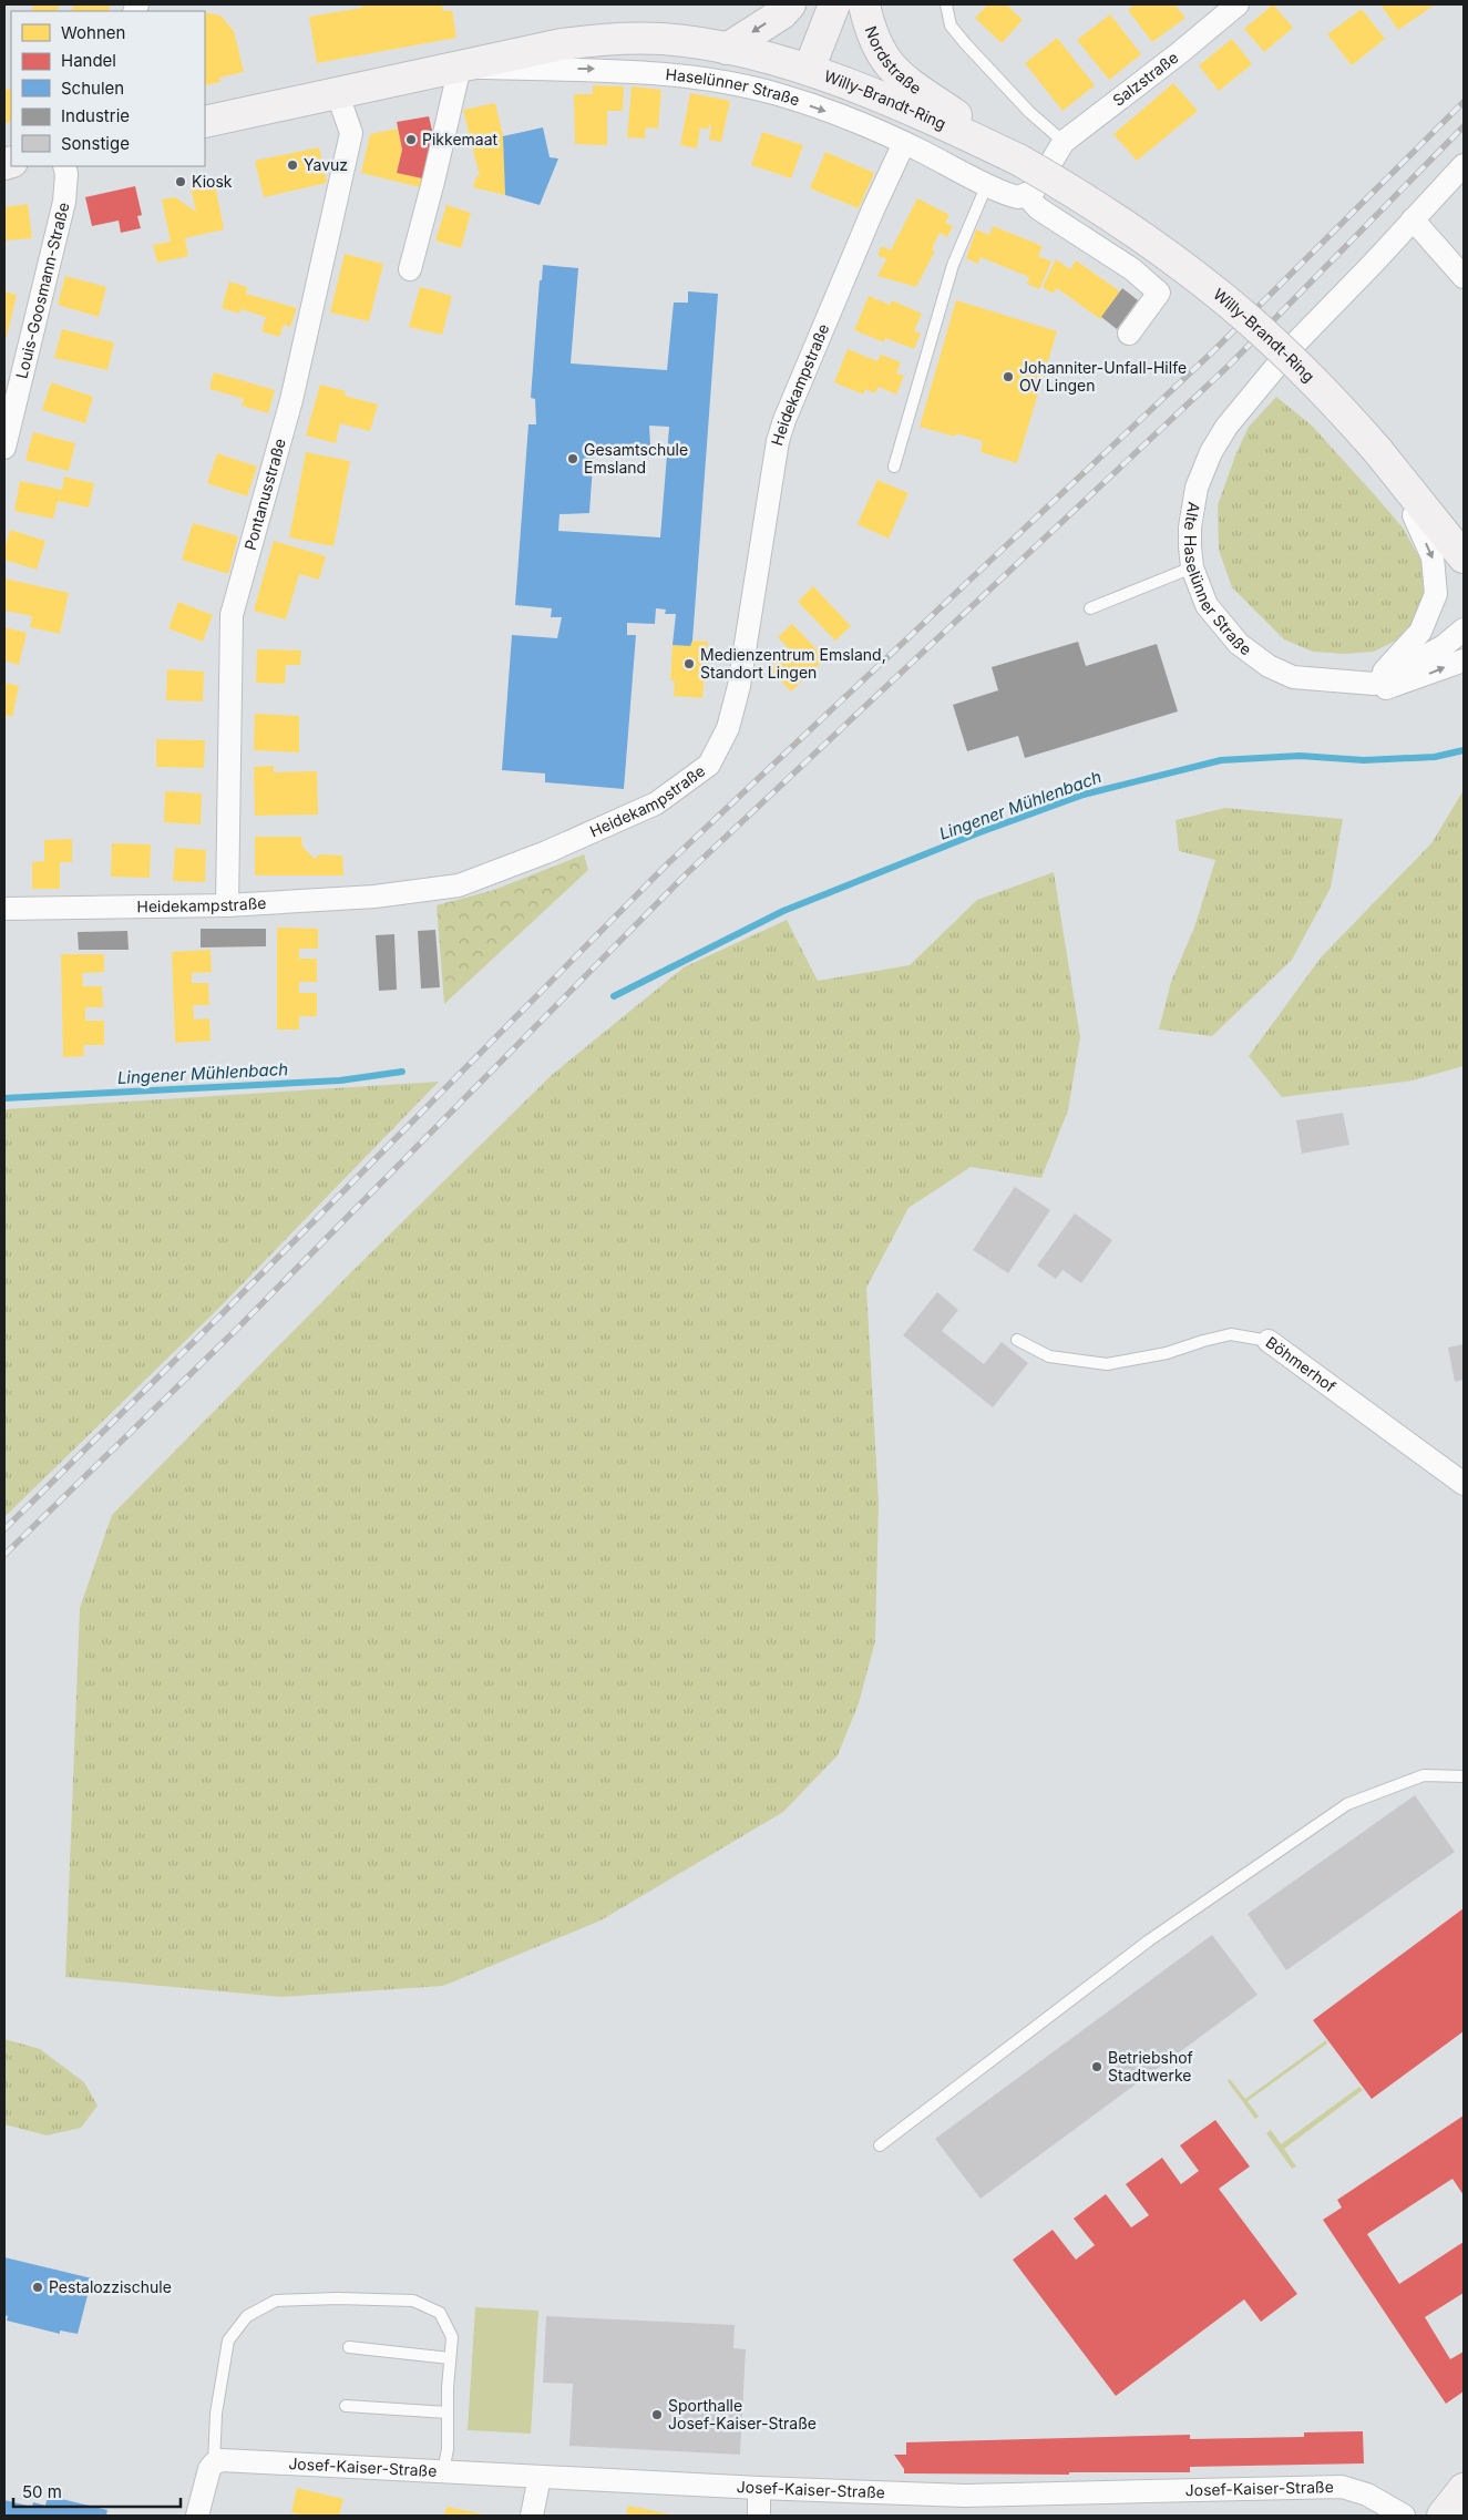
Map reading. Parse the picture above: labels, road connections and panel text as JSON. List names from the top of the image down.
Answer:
{
  "streets": {
    "main road": ["Nordstraße", "Haselünner Straße", "Willy-Brandt-Ring"],
    "street": [
      "Salzstraße",
      "Louis-Goosmann-Straße",
      "Heidekampstraße",
      "Pontanusstraße",
      "Alte Haselünner Straße",
      "Böhmerhof",
      "Josef-Kaiser-Straße"
    ]
  },
  "crossings": [
    ["Nordstraße", "Willy-Brandt-Ring"],
    ["Haselünner Straße", "Willy-Brandt-Ring"],
    ["Haselünner Straße", "Heidekampstraße"],
    ["Haselünner Straße", "Pontanusstraße"],
    ["Heidekampstraße", "Pontanusstraße"]
  ],
  "water": ["Lingener Mühlenbach"],
  "places": [
    "Pikkemaat",
    "Yavuz",
    "Kiosk",
    "Johanniter-Unfall-Hilfe OV Lingen",
    "Gesamtschule Emsland",
    "Medienzentrum Emsland, Standort Lingen",
    "Betriebshof Stadtwerke",
    "Pestalozzischule",
    "Sporthalle Josef-Kaiser-Straße"
  ],
  "legend": [
    "Wohnen",
    "Handel",
    "Schulen",
    "Industrie",
    "Sonstige"
  ],
  "scale_bar": "50 m"
}
